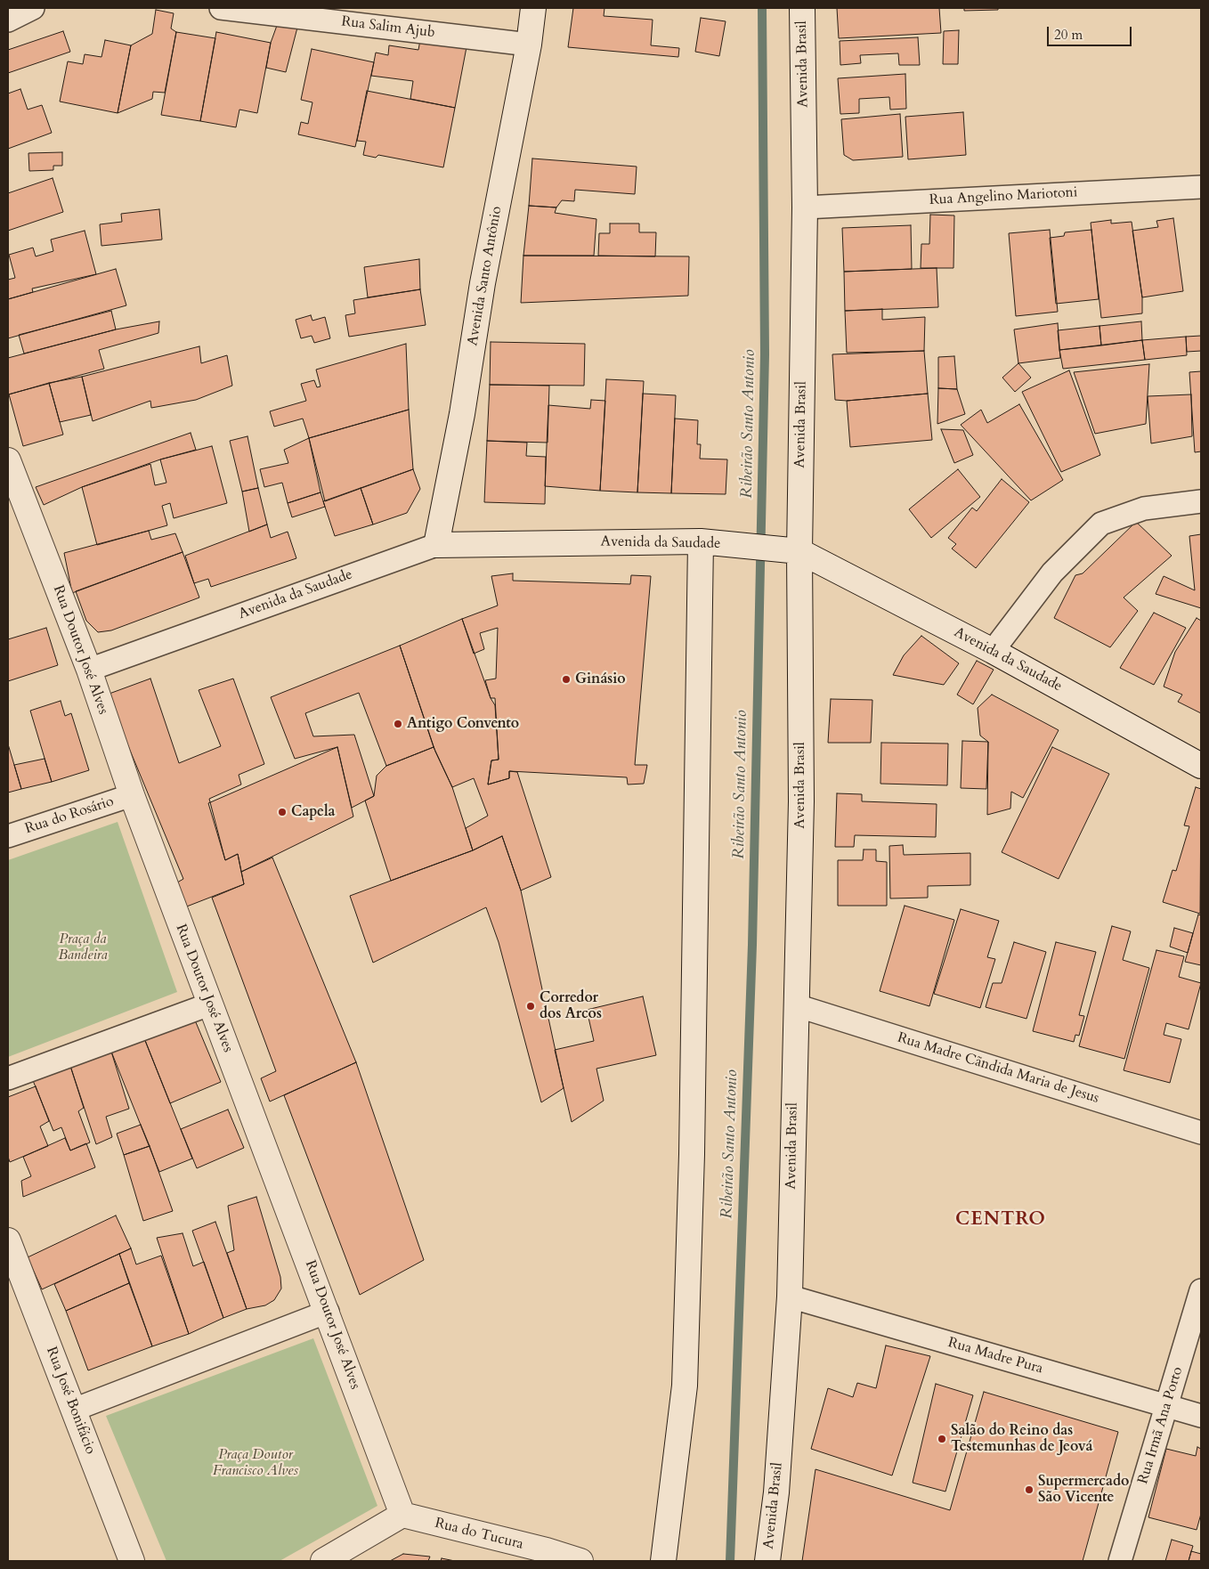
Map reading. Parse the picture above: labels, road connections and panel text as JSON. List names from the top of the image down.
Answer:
{
  "streets": {
    "main road": [
      "Avenida Brasil",
      "Avenida Santo Antônio",
      "Avenida da Saudade",
      "Rua Doutor José Alves",
      "Rua José Bonifácio",
      "Rua do Tucura"
    ],
    "street": [
      "Rua Salim Ajub",
      "Rua Angelino Mariotoni",
      "Rua do Rosário",
      "Rua Madre Cãndida Maria de Jesus",
      "Rua Madre Pura",
      "Rua Irmã Ana Porto"
    ]
  },
  "crossings": [
    ["Rua Salim Ajub", "Avenida Santo Antônio"],
    ["Avenida Brasil", "Rua Angelino Mariotoni"],
    ["Avenida Brasil", "Avenida da Saudade"],
    ["Avenida Brasil", "Rua Madre Cãndida Maria de Jesus"],
    ["Avenida Brasil", "Rua Madre Pura"],
    ["Avenida Santo Antônio", "Avenida da Saudade"],
    ["Avenida da Saudade", "Rua Doutor José Alves"],
    ["Rua Doutor José Alves", "Rua do Rosário"],
    ["Rua Doutor José Alves", "Rua do Tucura"],
    ["Rua Madre Pura", "Rua Irmã Ana Porto"]
  ],
  "districts": ["CENTRO"],
  "water": ["Ribeirão Santo Antonio"],
  "parks": ["Praça da Bandeira", "Praça Doutor Francisco Alves"],
  "places": [
    "Ginásio",
    "Antigo Convento",
    "Capela",
    "Corredor dos Arcos",
    "Salão do Reino das Testemunhas de Jeová",
    "Supermercado São Vicente"
  ],
  "scale_bar": "20 m"
}
